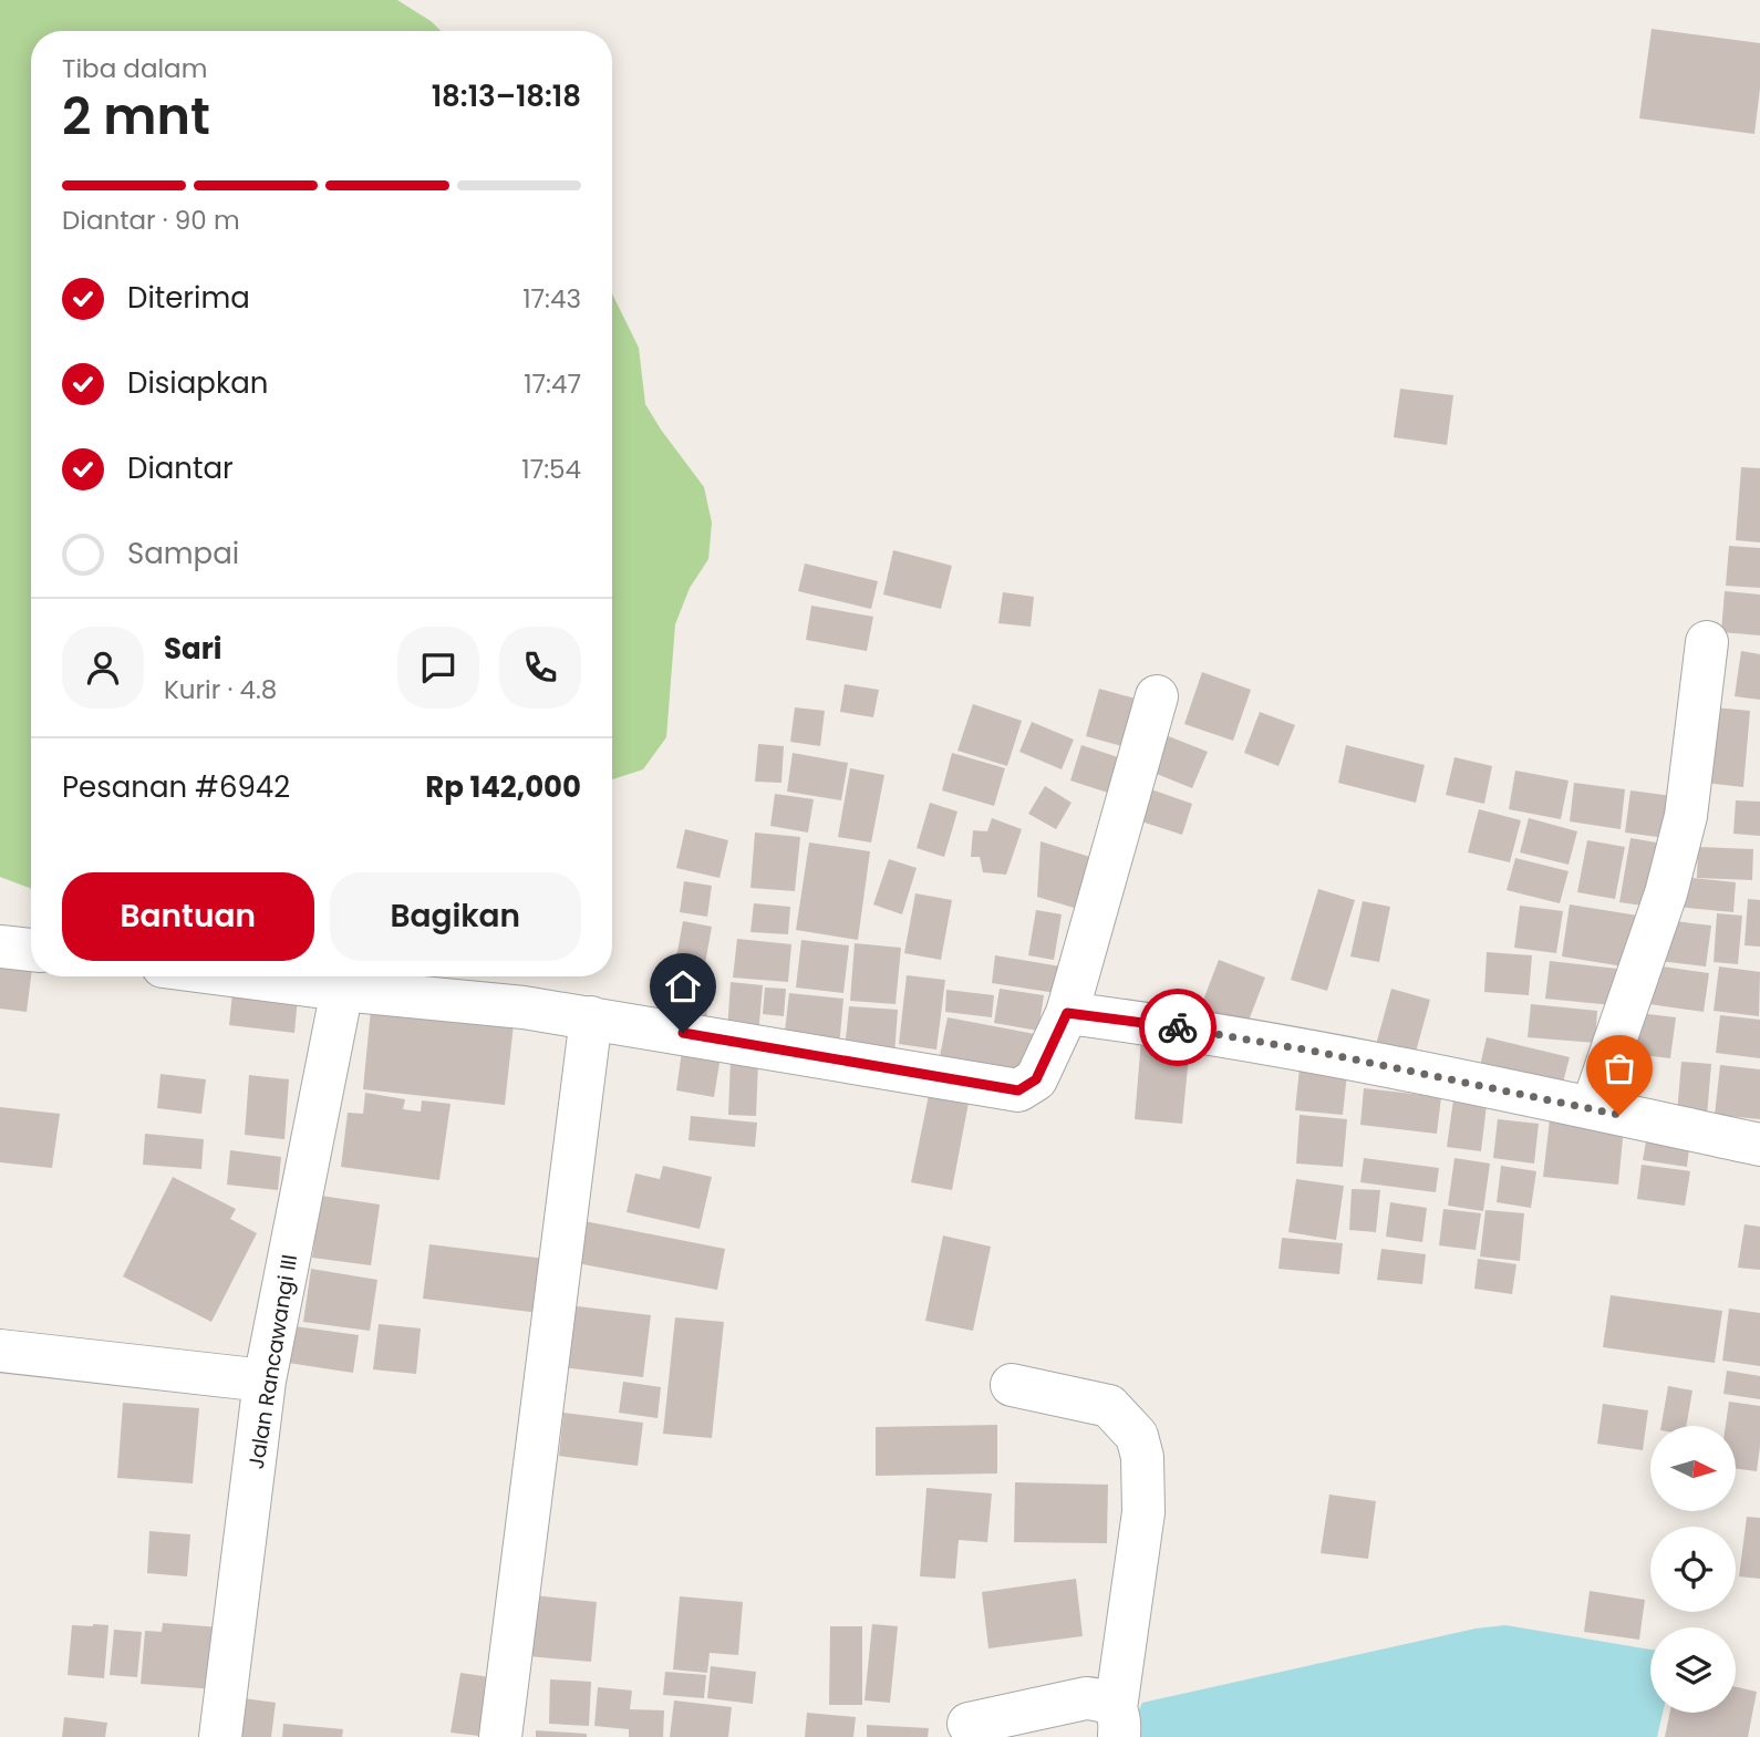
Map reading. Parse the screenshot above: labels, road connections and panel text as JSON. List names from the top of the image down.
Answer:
{
  "streets": {
    "street": ["Jalan Rancawangi III"]
  },
  "north": "right",
  "page": {
    "heading": ["2 mnt", "Tiba dalam", "18:13–18:18"],
    "panel": [
      "Sari",
      "Kurir · 4.8",
      "Pesanan #6942",
      "Rp 142,000"
    ],
    "bar": "Diantar · 90 m",
    "list": [
      ["Diterima", "17:43"],
      ["Disiapkan", "17:47"],
      ["Diantar", "17:54"],
      "Sampai"
    ],
    "buttons": ["Bantuan", "Bagikan"]
  }
}
